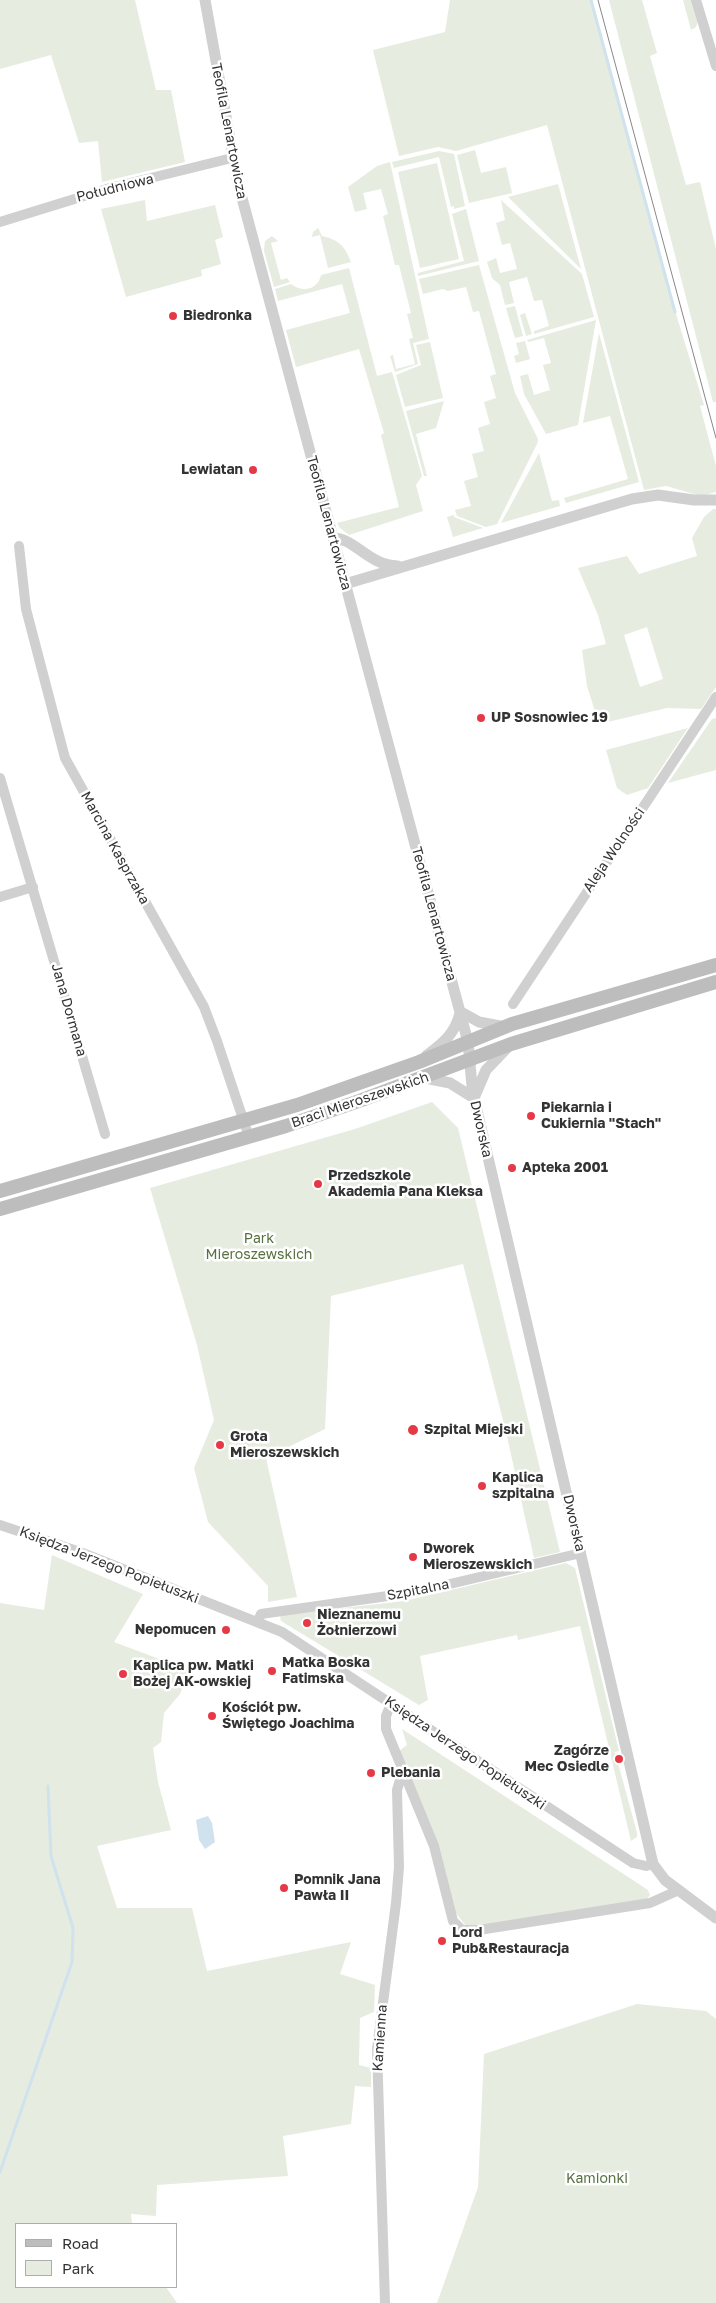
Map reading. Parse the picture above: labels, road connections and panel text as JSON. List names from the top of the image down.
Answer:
{
  "streets": {
    "main road": ["Braci Mieroszewskich"],
    "street": [
      "Teofila Lenartowicza",
      "Południowa",
      "Marcina Kasprzaka",
      "Aleja Wolności",
      "Jana Dormana",
      "Dworska",
      "Księdza Jerzego Popiełuszki",
      "Szpitalna",
      "Kamienna"
    ]
  },
  "crossings": [
    ["Teofila Lenartowicza", "Południowa"],
    ["Teofila Lenartowicza", "Braci Mieroszewskich"],
    ["Teofila Lenartowicza", "Dworska"],
    ["Marcina Kasprzaka", "Braci Mieroszewskich"],
    ["Braci Mieroszewskich", "Dworska"],
    ["Dworska", "Księdza Jerzego Popiełuszki"],
    ["Dworska", "Szpitalna"],
    ["Księdza Jerzego Popiełuszki", "Szpitalna"]
  ],
  "parks": ["Park Mieroszewskich", "Kamionki"],
  "places": [
    "Biedronka",
    "Lewiatan",
    "UP Sosnowiec 19",
    "Piekarnia i Cukiernia \"Stach\"",
    "Apteka 2001",
    "Przedszkole Akademia Pana Kleksa",
    "Szpital Miejski",
    "Grota Mieroszewskich",
    "Kaplica szpitalna",
    "Dworek Mieroszewskich",
    "Nieznanemu Żołnierzowi",
    "Nepomucen",
    "Matka Boska Fatimska",
    "Kaplica pw. Matki Bożej AK-owskiej",
    "Kościół pw. Świętego Joachima",
    "Zagórze Mec Osiedle",
    "Plebania",
    "Pomnik Jana Pawła II",
    "Lord Pub&Restauracja"
  ],
  "legend": ["Road", "Park"]
}
